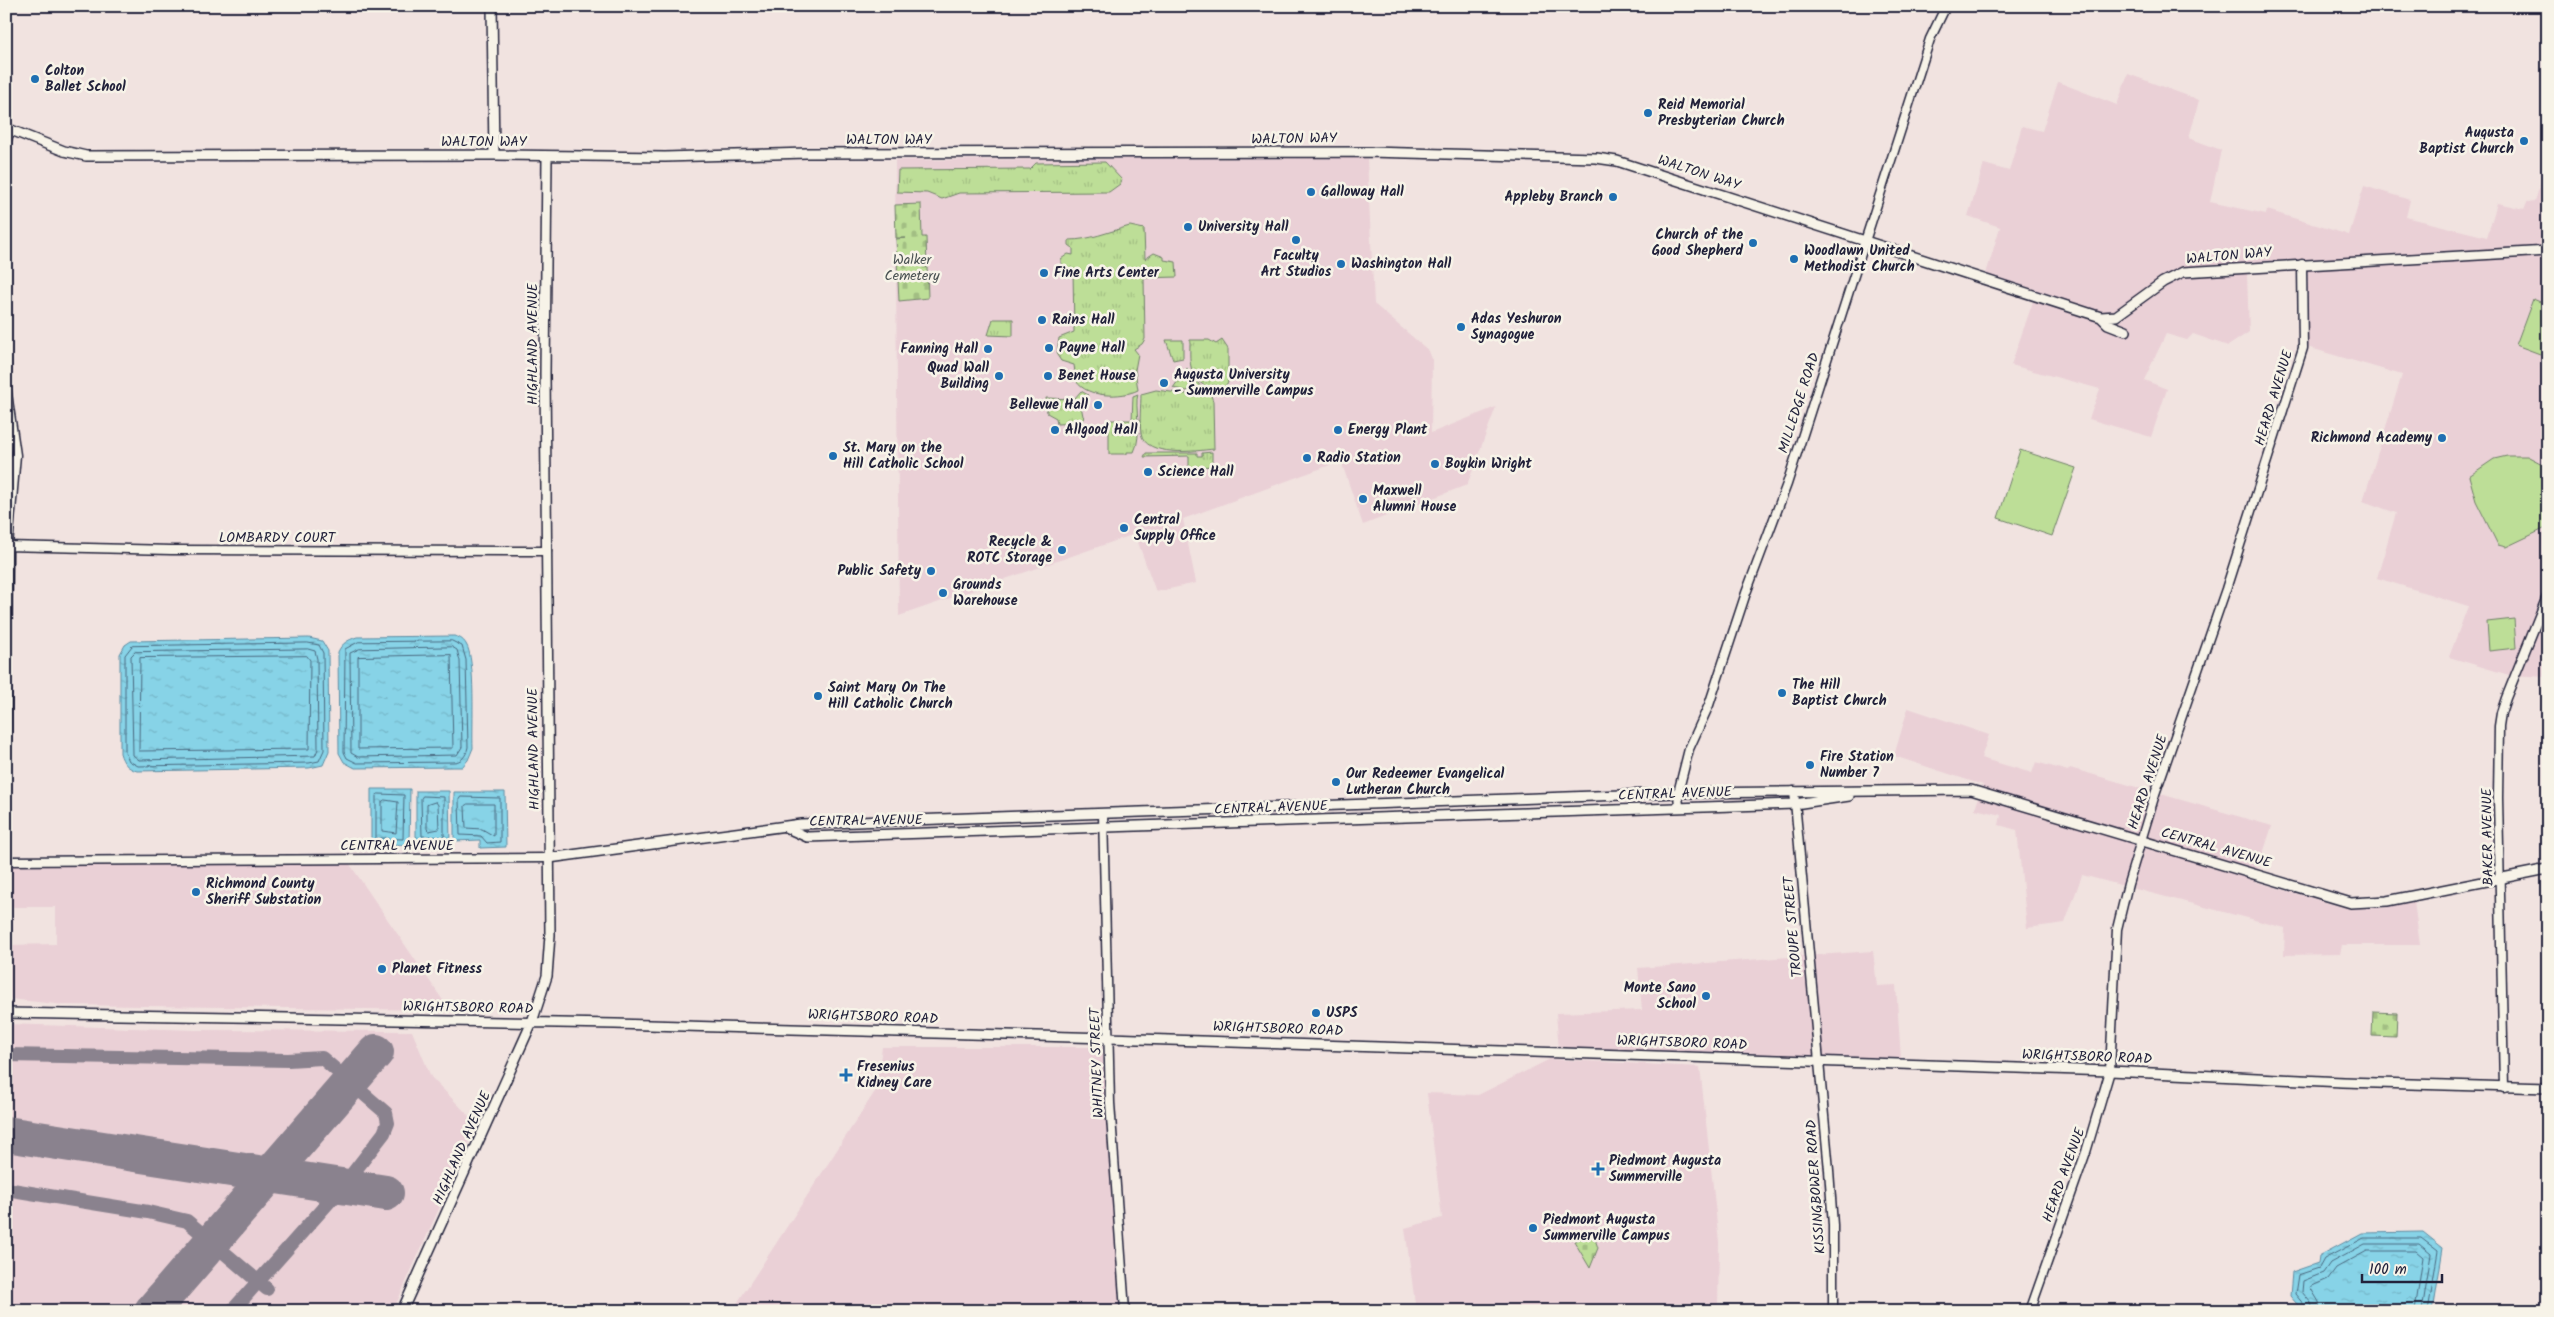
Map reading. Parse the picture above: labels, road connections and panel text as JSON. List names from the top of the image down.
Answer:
{
  "streets": {
    "main road": [
      "WALTON WAY",
      "HIGHLAND AVENUE",
      "CENTRAL AVENUE",
      "WRIGHTSBORO ROAD"
    ],
    "street": [
      "HEARD AVENUE",
      "MILLEDGE ROAD",
      "LOMBARDY COURT",
      "BAKER AVENUE",
      "TROUPE STREET",
      "WHITNEY STREET",
      "KISSINGBOWER ROAD"
    ]
  },
  "crossings": [
    ["WALTON WAY", "HIGHLAND AVENUE"],
    ["WALTON WAY", "HEARD AVENUE"],
    ["WALTON WAY", "MILLEDGE ROAD"],
    ["HIGHLAND AVENUE", "LOMBARDY COURT"],
    ["HIGHLAND AVENUE", "CENTRAL AVENUE"],
    ["HIGHLAND AVENUE", "WRIGHTSBORO ROAD"],
    ["HEARD AVENUE", "CENTRAL AVENUE"],
    ["HEARD AVENUE", "WRIGHTSBORO ROAD"],
    ["MILLEDGE ROAD", "CENTRAL AVENUE"],
    ["CENTRAL AVENUE", "BAKER AVENUE"],
    ["CENTRAL AVENUE", "TROUPE STREET"],
    ["CENTRAL AVENUE", "WHITNEY STREET"],
    ["BAKER AVENUE", "WRIGHTSBORO ROAD"],
    ["TROUPE STREET", "WRIGHTSBORO ROAD"],
    ["TROUPE STREET", "KISSINGBOWER ROAD"],
    ["WRIGHTSBORO ROAD", "WHITNEY STREET"],
    ["WRIGHTSBORO ROAD", "KISSINGBOWER ROAD"]
  ],
  "parks": ["Walker Cemetery"],
  "places": {
    "other": [
      "Colton Ballet School",
      "Reid Memorial Presbyterian Church",
      "Augusta Baptist Church",
      "Galloway Hall",
      "Appleby Branch",
      "University Hall",
      "Faculty Art Studios",
      "Church of the Good Shepherd",
      "Woodlawn United Methodist Church",
      "Washington Hall",
      "Fine Arts Center",
      "Rains Hall",
      "Adas Yeshuron Synagogue",
      "Payne Hall",
      "Fanning Hall",
      "Quad Wall Building",
      "Benet House",
      "Augusta University - Summerville Campus",
      "Bellevue Hall",
      "Allgood Hall",
      "Energy Plant",
      "Richmond Academy",
      "St. Mary on the Hill Catholic School",
      "Radio Station",
      "Boykin Wright",
      "Science Hall",
      "Maxwell Alumni House",
      "Central Supply Office",
      "Recycle & ROTC Storage",
      "Public Safety",
      "Grounds Warehouse",
      "The Hill Baptist Church",
      "Saint Mary On The Hill Catholic Church",
      "Fire Station Number 7",
      "Our Redeemer Evangelical Lutheran Church",
      "Richmond County Sheriff Substation",
      "Planet Fitness",
      "Monte Sano School",
      "USPS",
      "Piedmont Augusta Summerville Campus"
    ],
    "health": ["Fresenius Kidney Care", "Piedmont Augusta Summerville"]
  },
  "scale_bar": "100 m"
}
